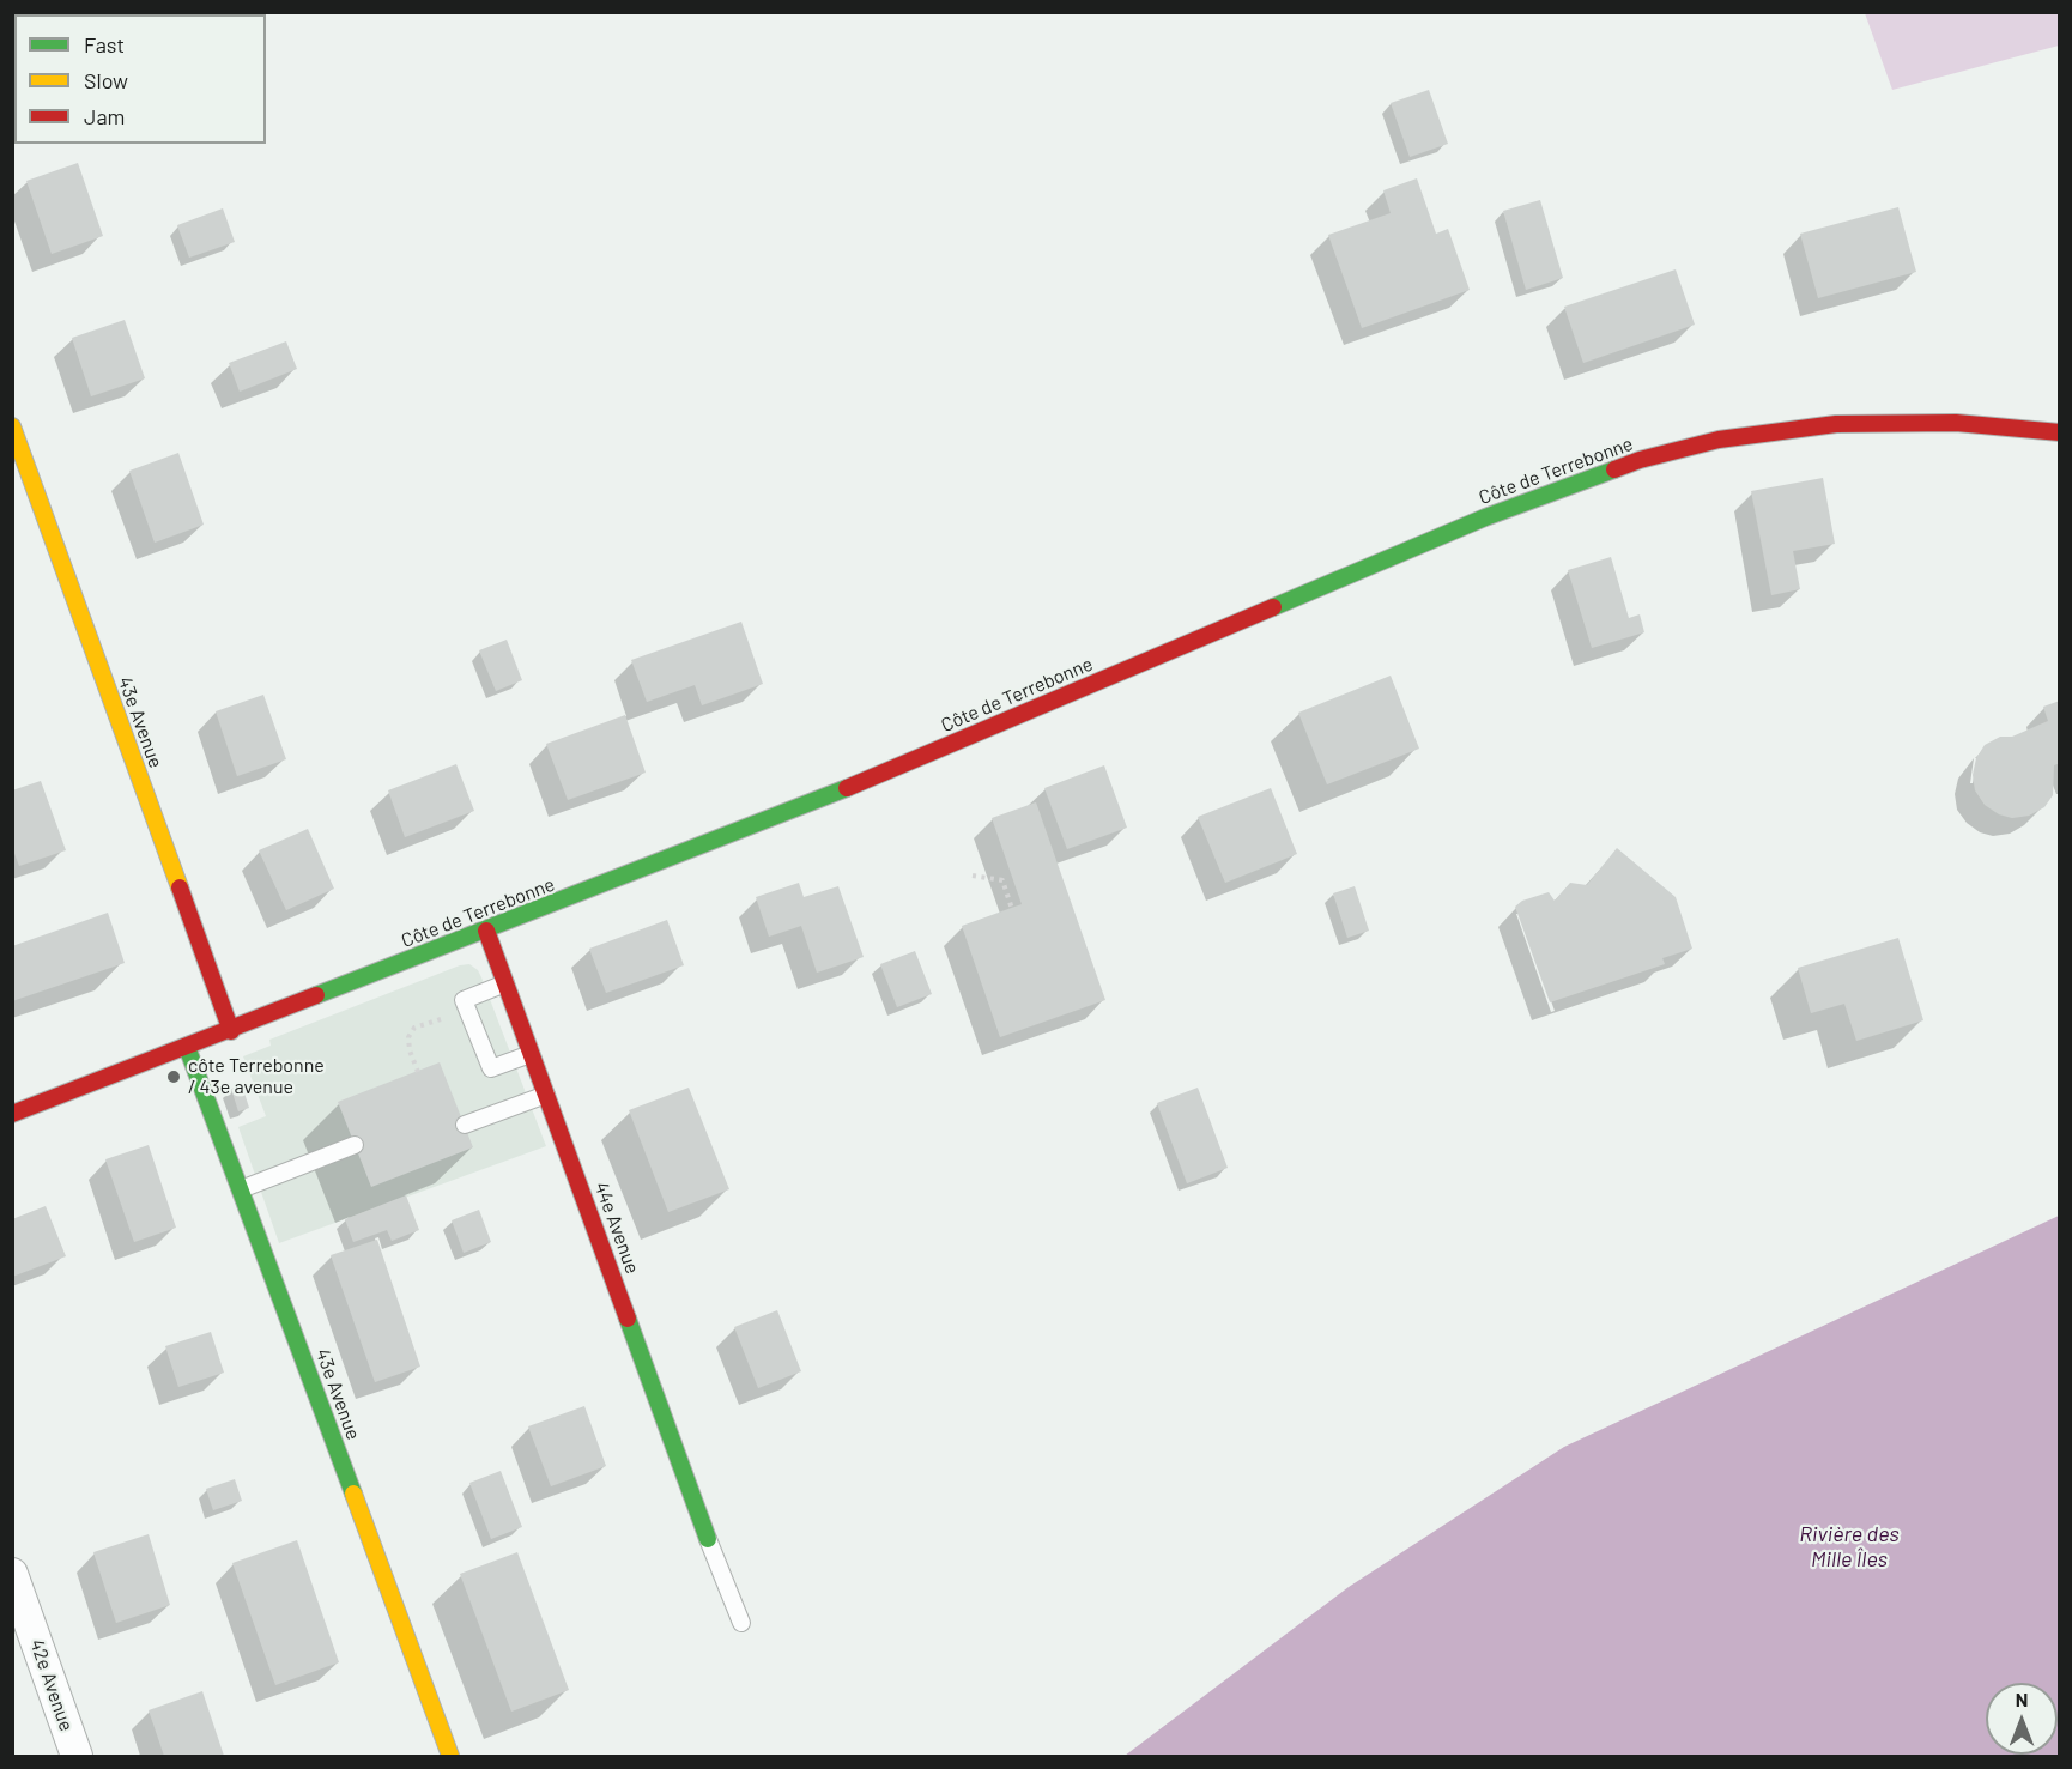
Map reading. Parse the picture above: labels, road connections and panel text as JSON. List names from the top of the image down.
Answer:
{
  "streets": {
    "main road": ["Côte de Terrebonne", "43e Avenue", "44e Avenue"],
    "street": ["42e Avenue"]
  },
  "crossings": [
    ["Côte de Terrebonne", "43e Avenue"],
    ["Côte de Terrebonne", "44e Avenue"]
  ],
  "water": ["Rivière des Mille Îles"],
  "places": ["côte Terrebonne / 43e avenue"],
  "legend": ["Fast", "Slow", "Jam"],
  "north": "top"
}
